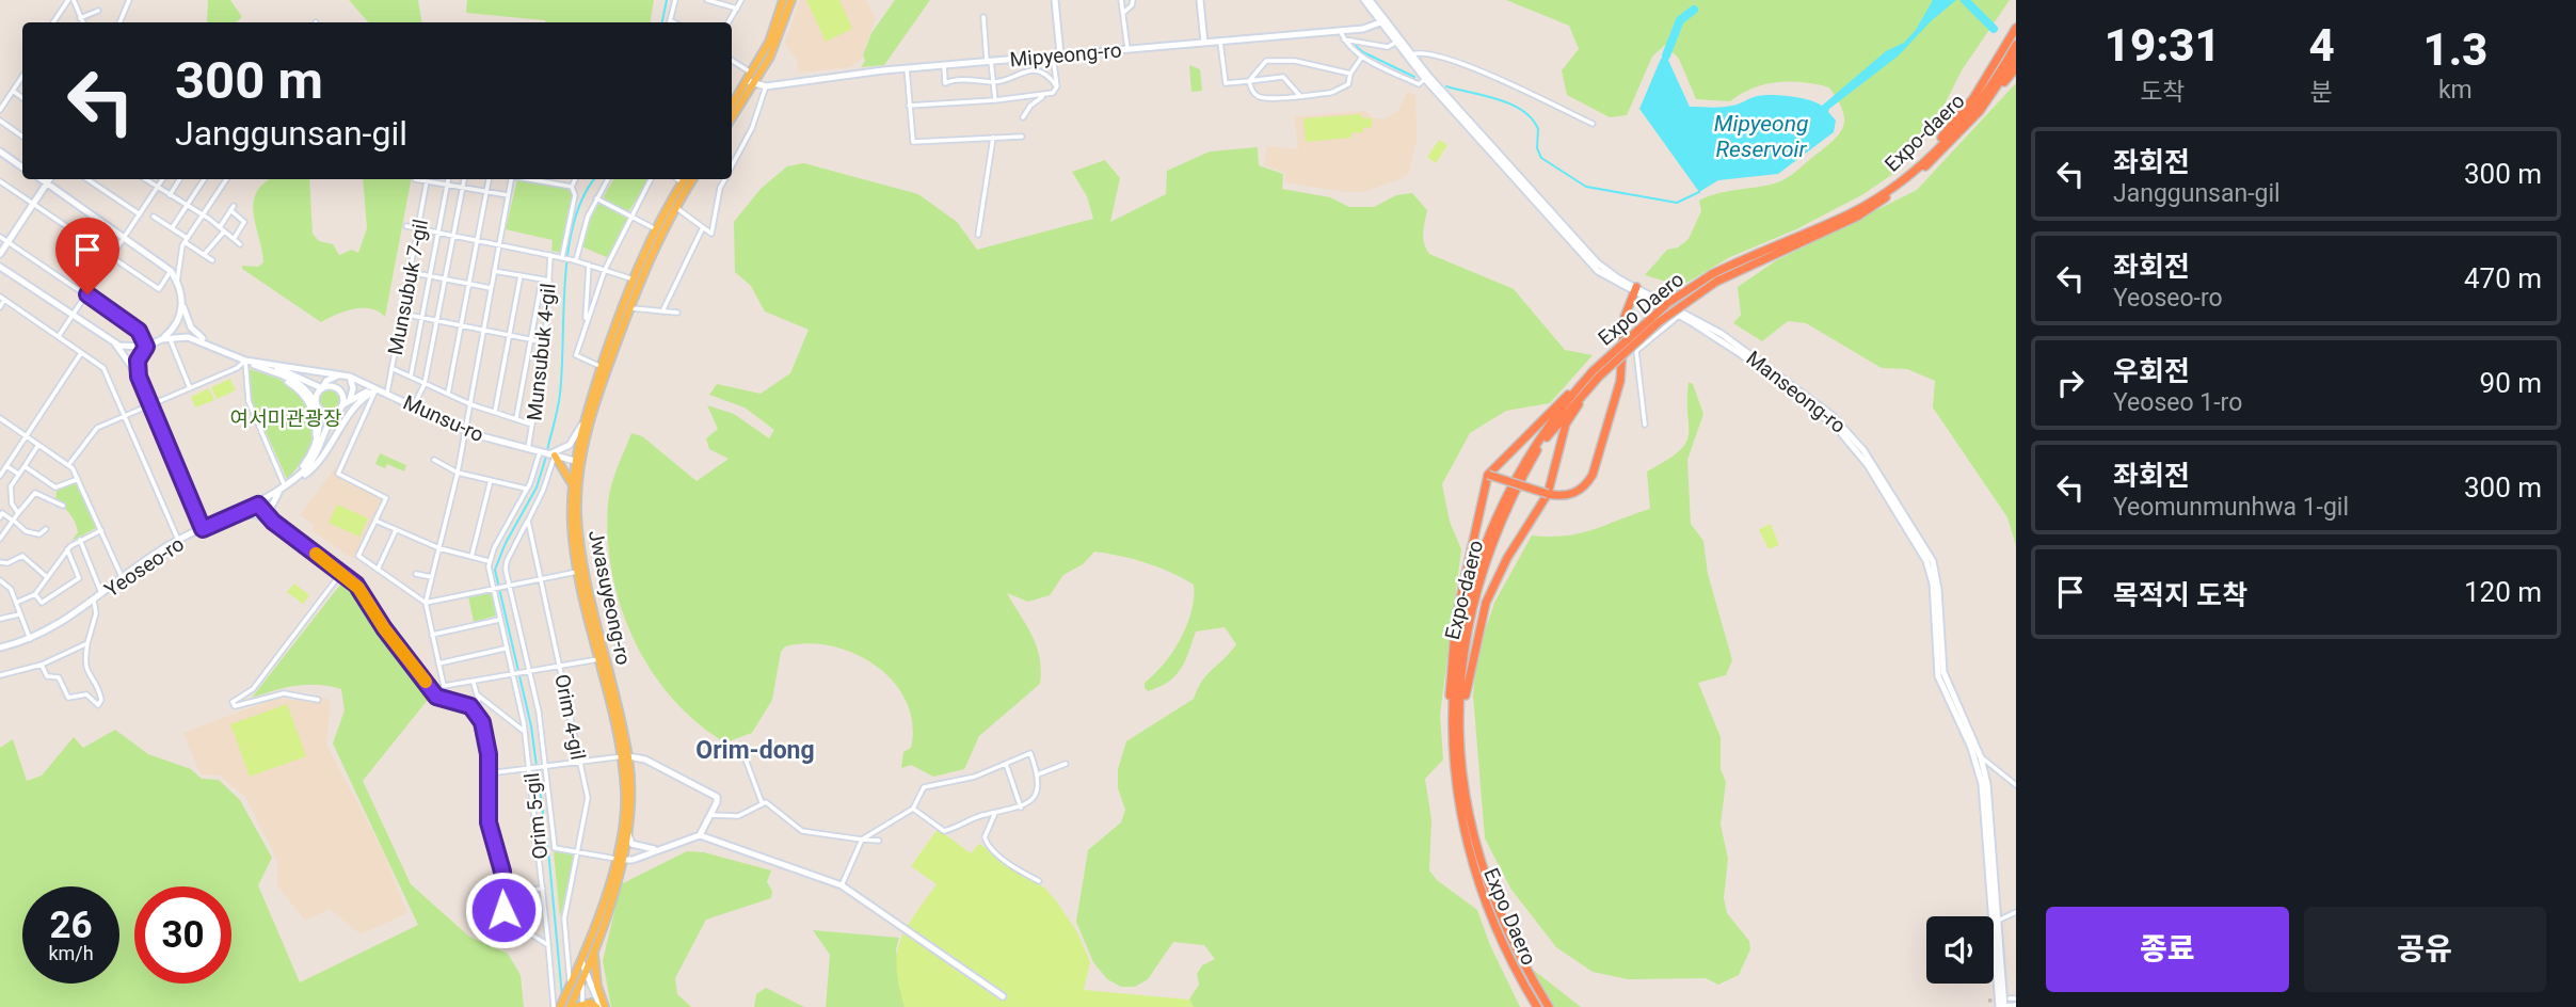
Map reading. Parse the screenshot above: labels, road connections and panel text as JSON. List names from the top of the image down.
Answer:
{
  "streets": {
    "highway": ["Expo-daero", "Expo Daero"],
    "main road": ["Jwasuyeong-ro"],
    "street": [
      "Mipyeong-ro",
      "Munsubuk 7-gil",
      "Munsubuk 4-gil",
      "Manseong-ro",
      "Munsu-ro",
      "Yeoseo-ro",
      "Orim 4-gil",
      "Orim 5-gil"
    ]
  },
  "crossings": [
    ["Mipyeong-ro", "Manseong-ro"],
    ["Expo-daero", "Expo Daero"],
    ["Munsubuk 7-gil", "Munsu-ro"],
    ["Munsubuk 4-gil", "Munsu-ro"],
    ["Jwasuyeong-ro", "Orim 4-gil"]
  ],
  "districts": ["Orim-dong"],
  "water": ["Mipyeong Reservoir"],
  "parks": ["여서미관광장"],
  "page": {
    "eta": [
      "19:31",
      "도착",
      "4",
      "분",
      "1.3",
      "km"
    ],
    "turn": ["300 m", "Janggunsan-gil"],
    "list": [
      {
        "name": "좌회전",
        "note": "Janggunsan-gil",
        "value": "300 m"
      },
      {
        "name": "좌회전",
        "note": "Yeoseo-ro",
        "value": "470 m"
      },
      {
        "name": "우회전",
        "note": "Yeoseo 1-ro",
        "value": "90 m"
      },
      {
        "name": "좌회전",
        "note": "Yeomunmunhwa 1-gil",
        "value": "300 m"
      },
      {
        "name": "목적지 도착",
        "value": "120 m"
      }
    ],
    "speed": "26 km/h",
    "limit": "30",
    "buttons": ["종료", "공유"]
  }
}
